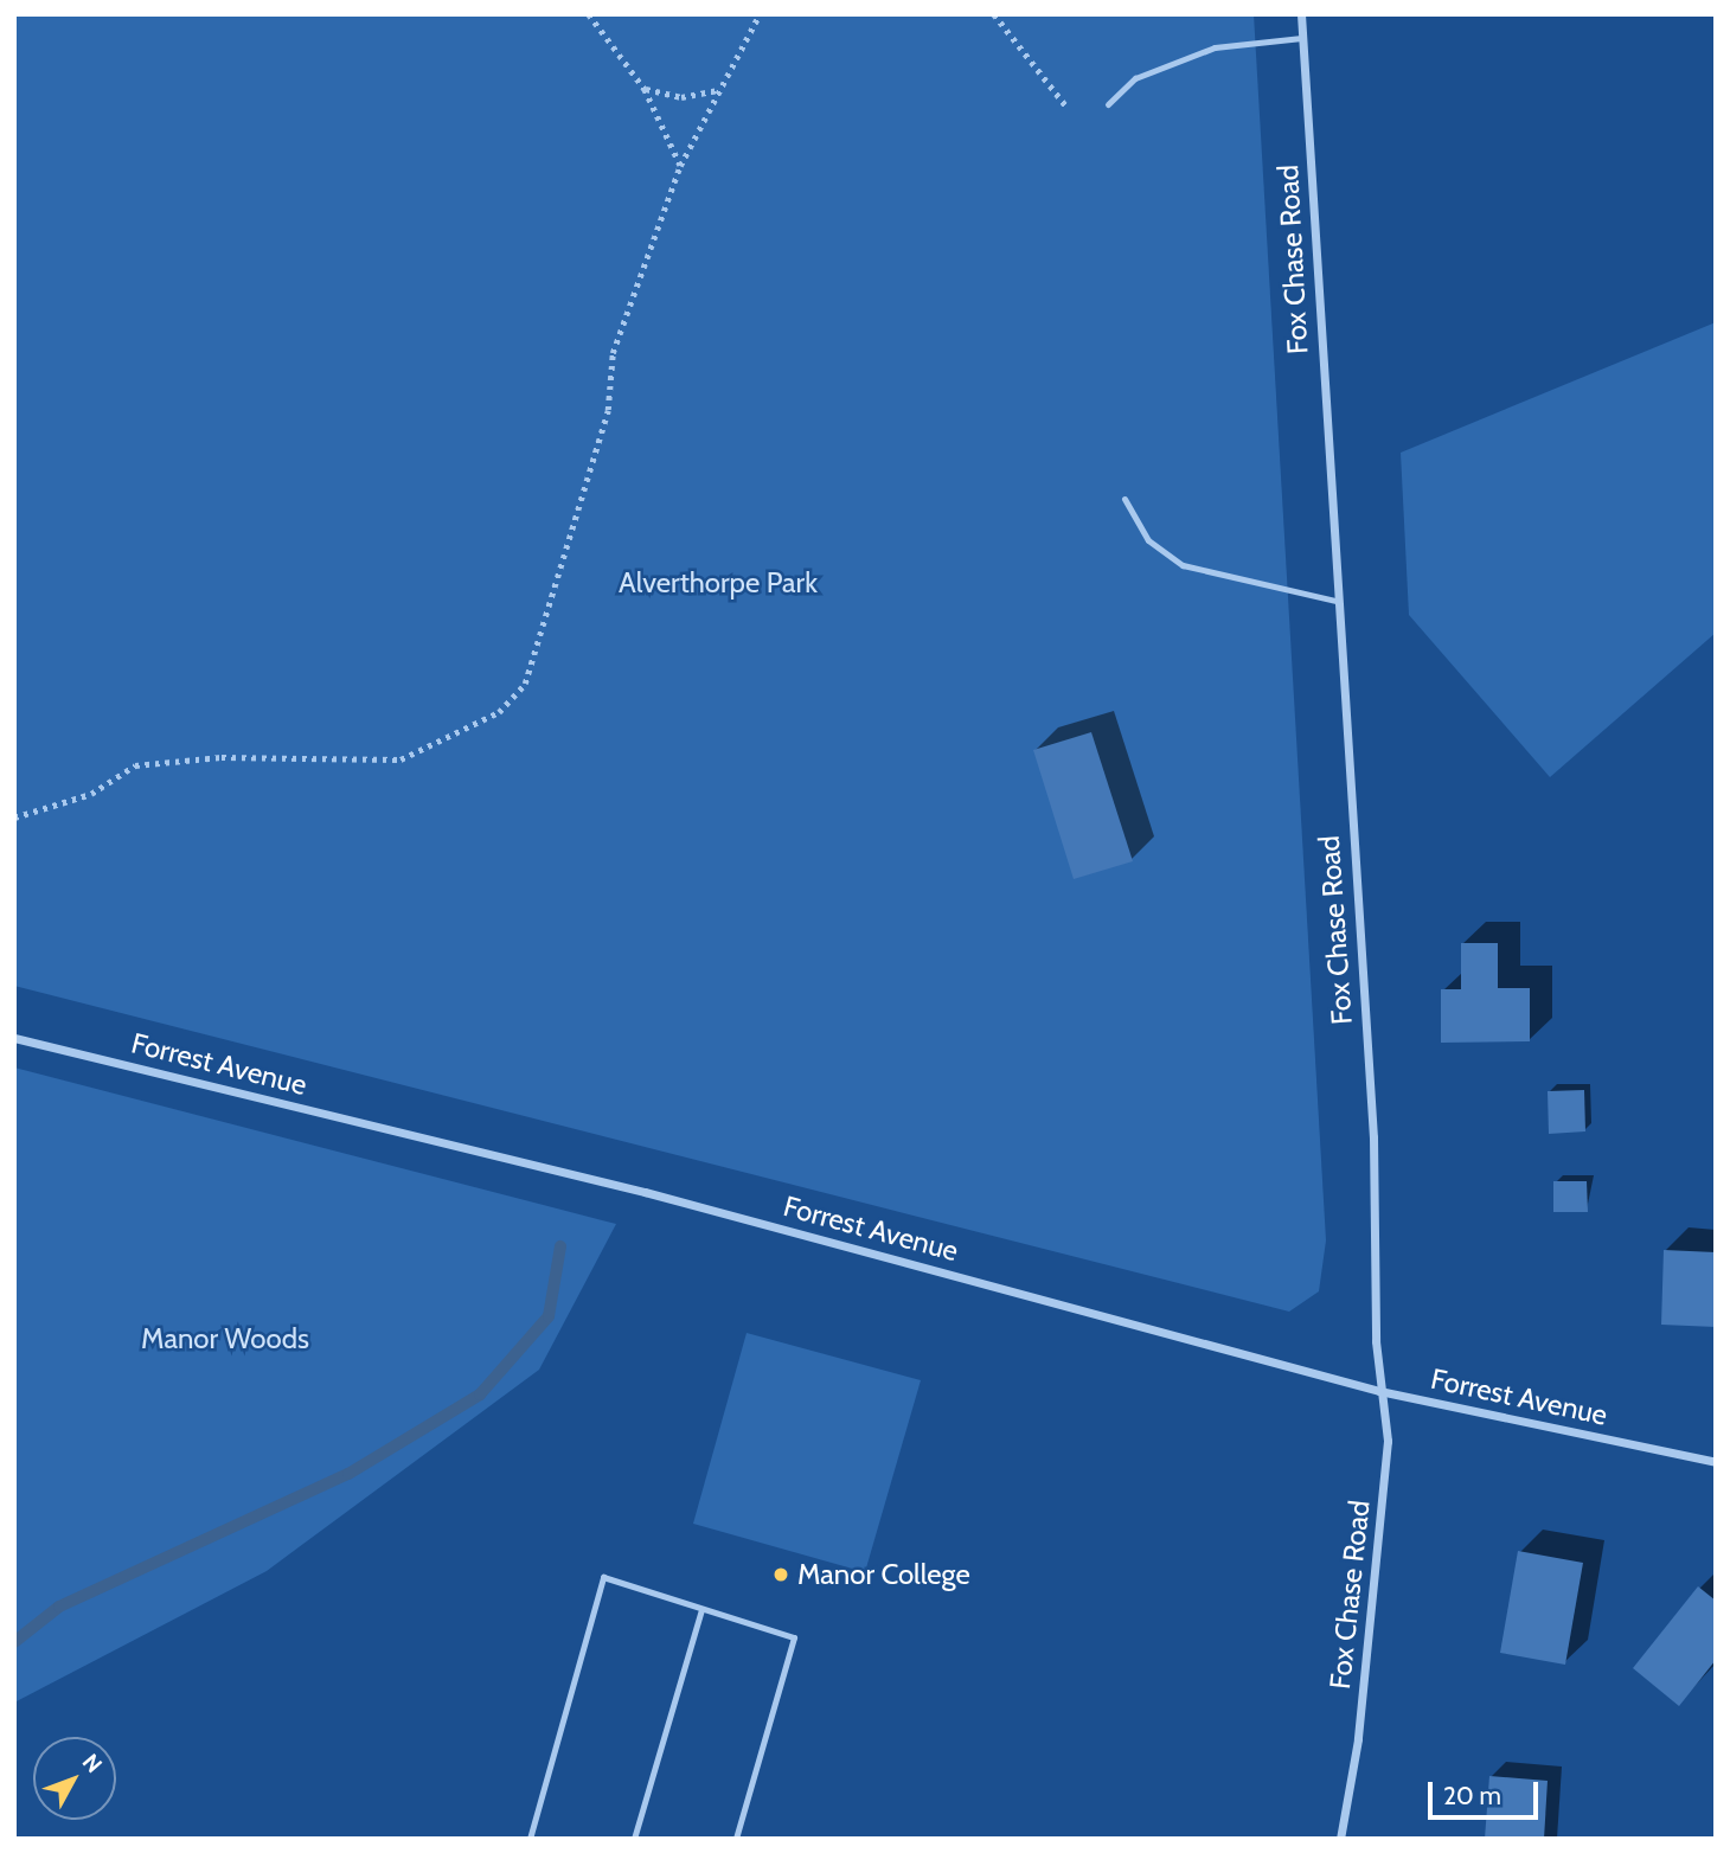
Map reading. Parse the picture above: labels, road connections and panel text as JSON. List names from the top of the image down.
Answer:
{
  "streets": {
    "street": ["Fox Chase Road", "Forrest Avenue"]
  },
  "crossings": [
    ["Fox Chase Road", "Forrest Avenue"]
  ],
  "parks": ["Alverthorpe Park", "Manor Woods"],
  "places": ["Manor College"],
  "scale_bar": "20 m",
  "north": "top right"
}
